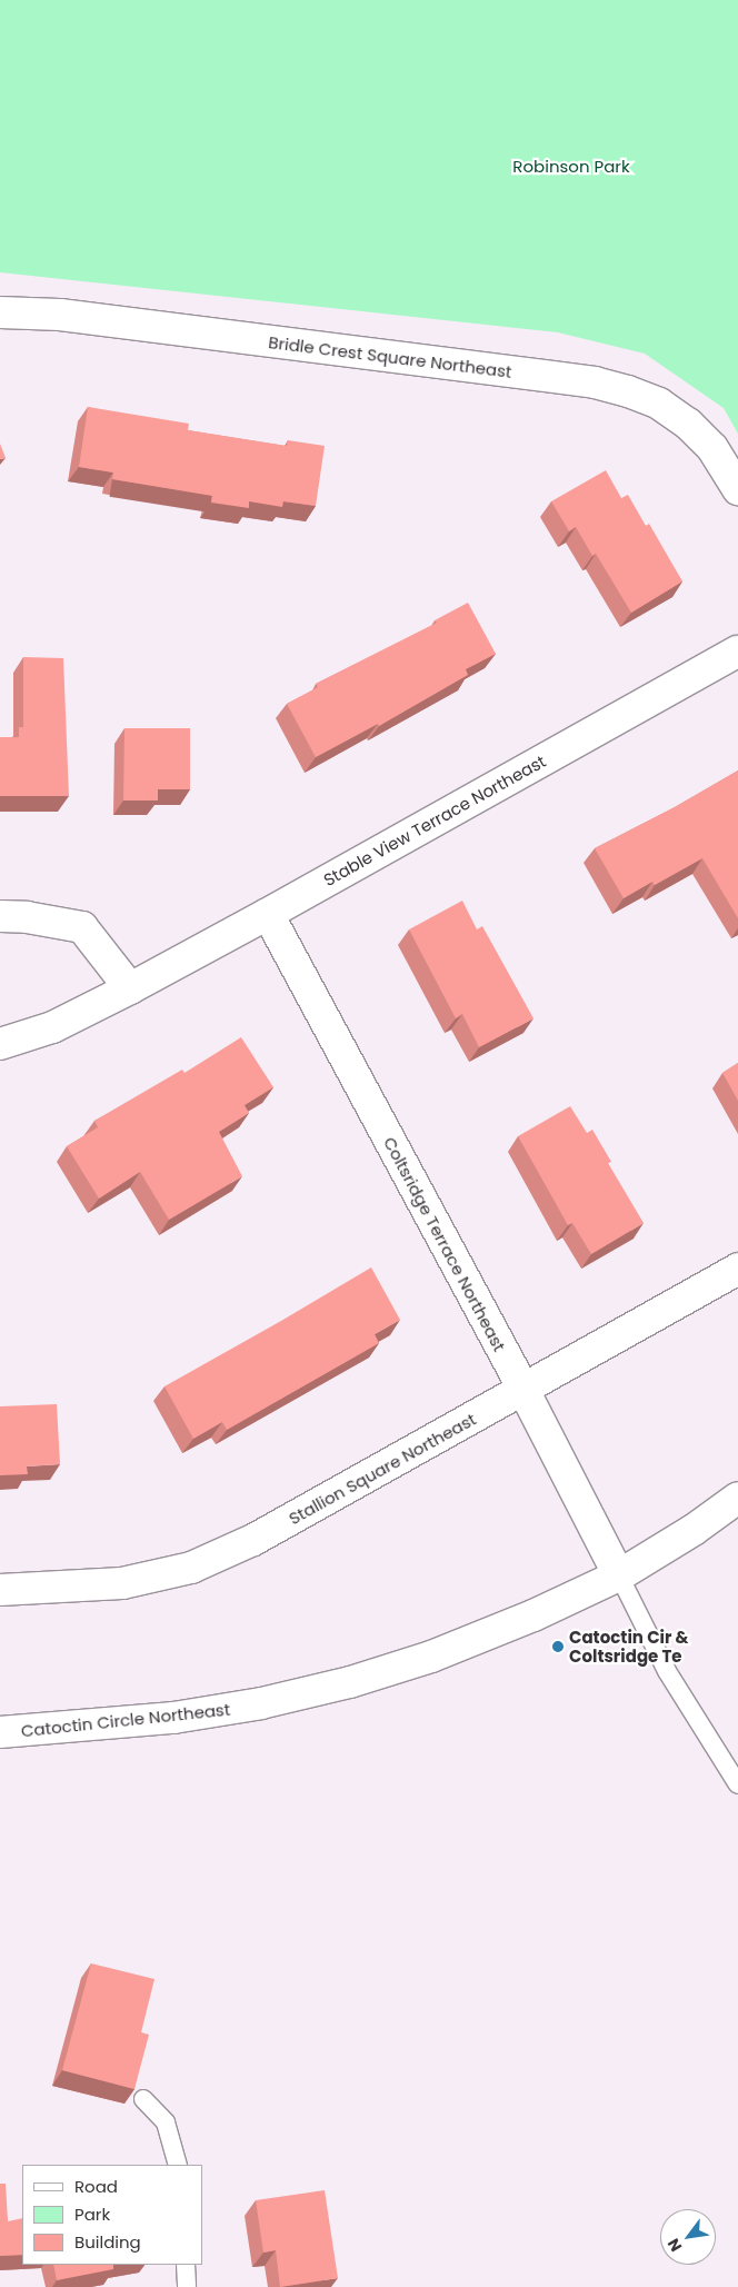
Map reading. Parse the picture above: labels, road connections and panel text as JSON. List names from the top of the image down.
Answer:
{
  "streets": {
    "street": [
      "Bridle Crest Square Northeast",
      "Stable View Terrace Northeast",
      "Coltsridge Terrace Northeast",
      "Stallion Square Northeast",
      "Catoctin Circle Northeast"
    ]
  },
  "crossings": [
    ["Stable View Terrace Northeast", "Coltsridge Terrace Northeast"],
    ["Coltsridge Terrace Northeast", "Stallion Square Northeast"],
    ["Coltsridge Terrace Northeast", "Catoctin Circle Northeast"]
  ],
  "parks": ["Robinson Park"],
  "places": ["Catoctin Cir & Coltsridge Te"],
  "legend": ["Road", "Park", "Building"],
  "north": "bottom left"
}
